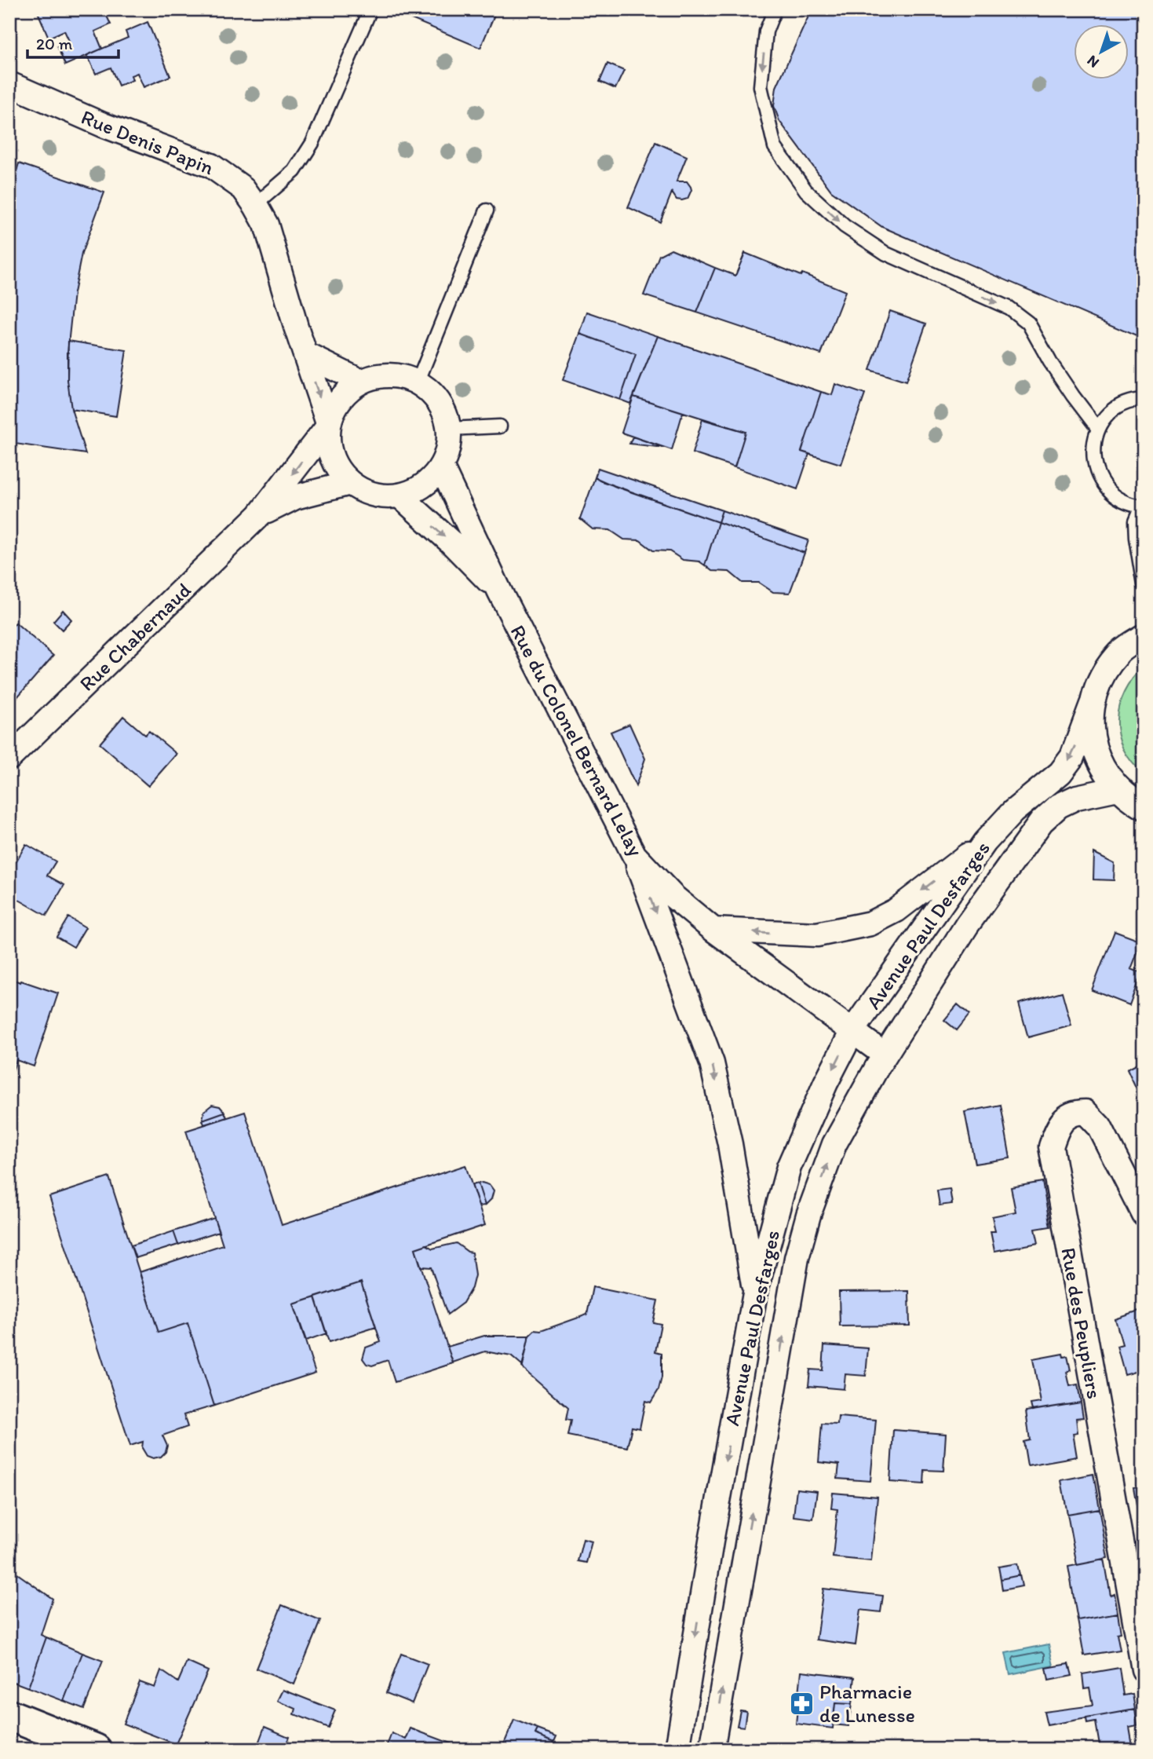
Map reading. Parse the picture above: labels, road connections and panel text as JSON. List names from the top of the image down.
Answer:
{
  "streets": {
    "street": [
      "Rue Denis Papin",
      "Rue Chabernaud",
      "Rue du Colonel Bernard Lelay",
      "Avenue Paul Desfarges",
      "Rue des Peupliers"
    ]
  },
  "crossings": [
    ["Rue Denis Papin", "Rue du Colonel Bernard Lelay"],
    ["Rue du Colonel Bernard Lelay", "Avenue Paul Desfarges"]
  ],
  "places": {
    "pharmacy": ["Pharmacie de Lunesse"]
  },
  "scale_bar": "20 m",
  "north": "bottom left"
}
